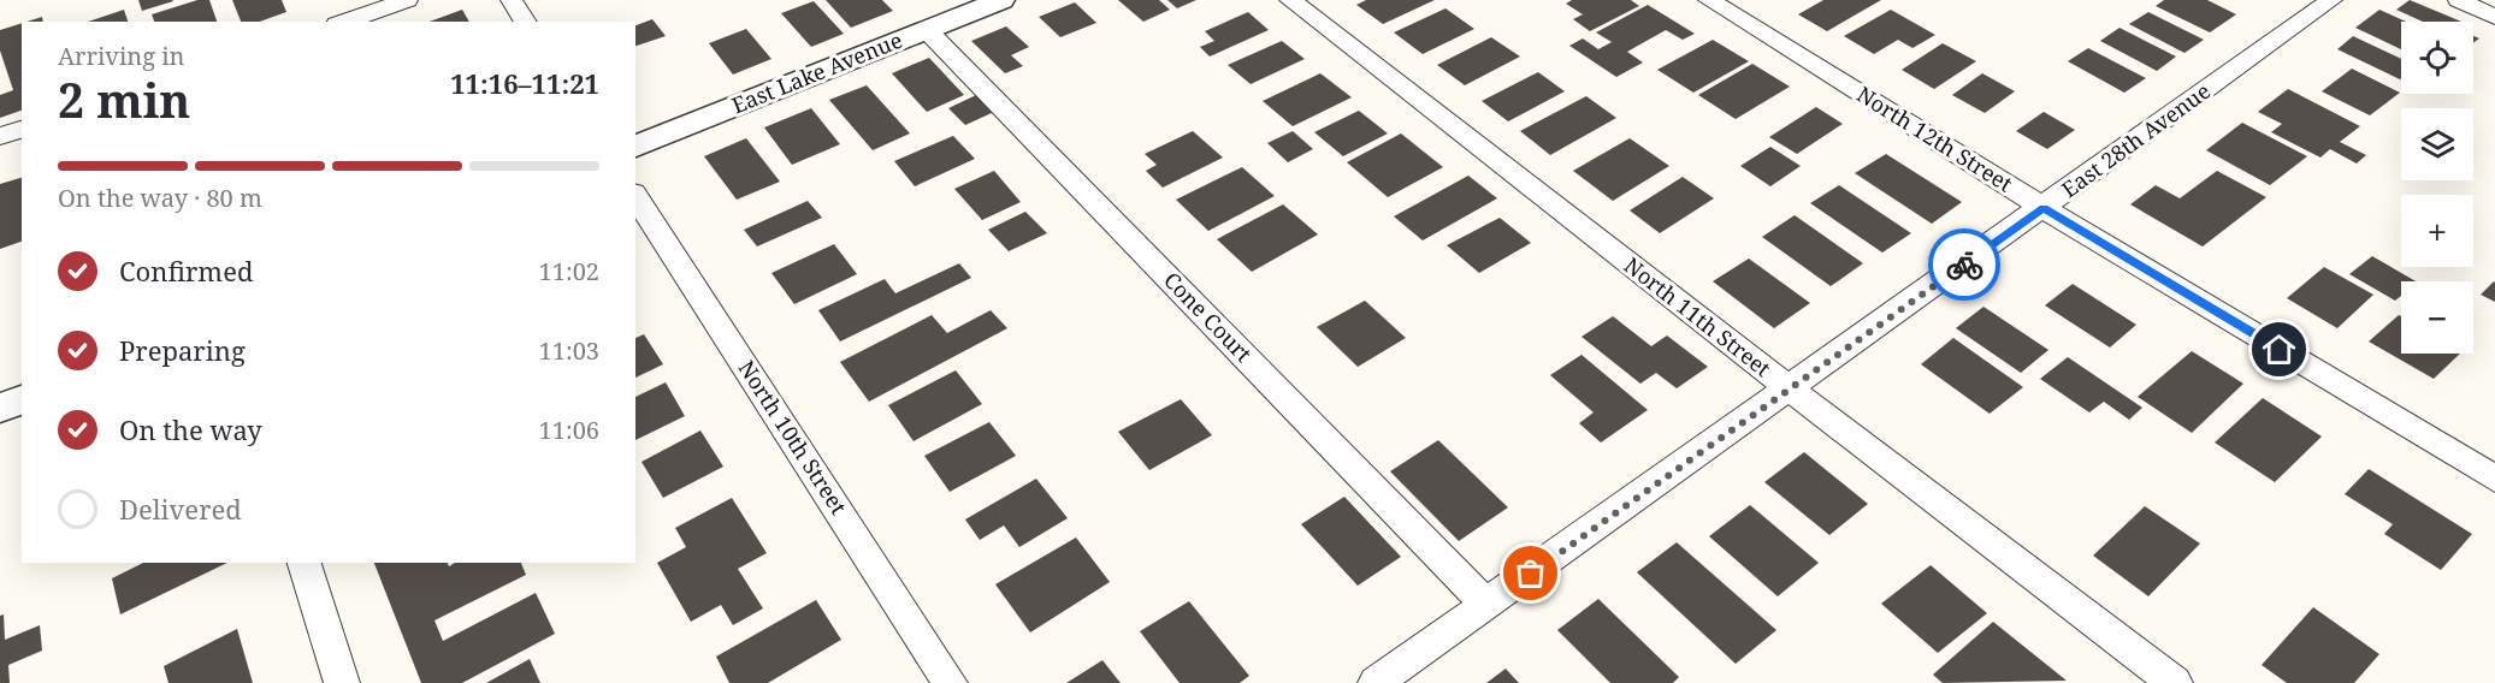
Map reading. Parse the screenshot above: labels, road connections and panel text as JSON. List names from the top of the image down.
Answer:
{
  "streets": {
    "street": [
      "East Lake Avenue",
      "North 12th Street",
      "East 28th Avenue",
      "Cone Court",
      "North 11th Street",
      "North 10th Street"
    ]
  },
  "crossings": [
    ["East Lake Avenue", "Cone Court"],
    ["North 12th Street", "East 28th Avenue"],
    ["East 28th Avenue", "Cone Court"],
    ["East 28th Avenue", "North 11th Street"]
  ],
  "page": {
    "map_buttons": ["+", "−"],
    "heading": ["2 min", "Arriving in", "11:16–11:21"],
    "bar": "On the way · 80 m",
    "list": [
      ["Confirmed", "11:02"],
      ["Preparing", "11:03"],
      ["On the way", "11:06"],
      "Delivered"
    ]
  }
}
